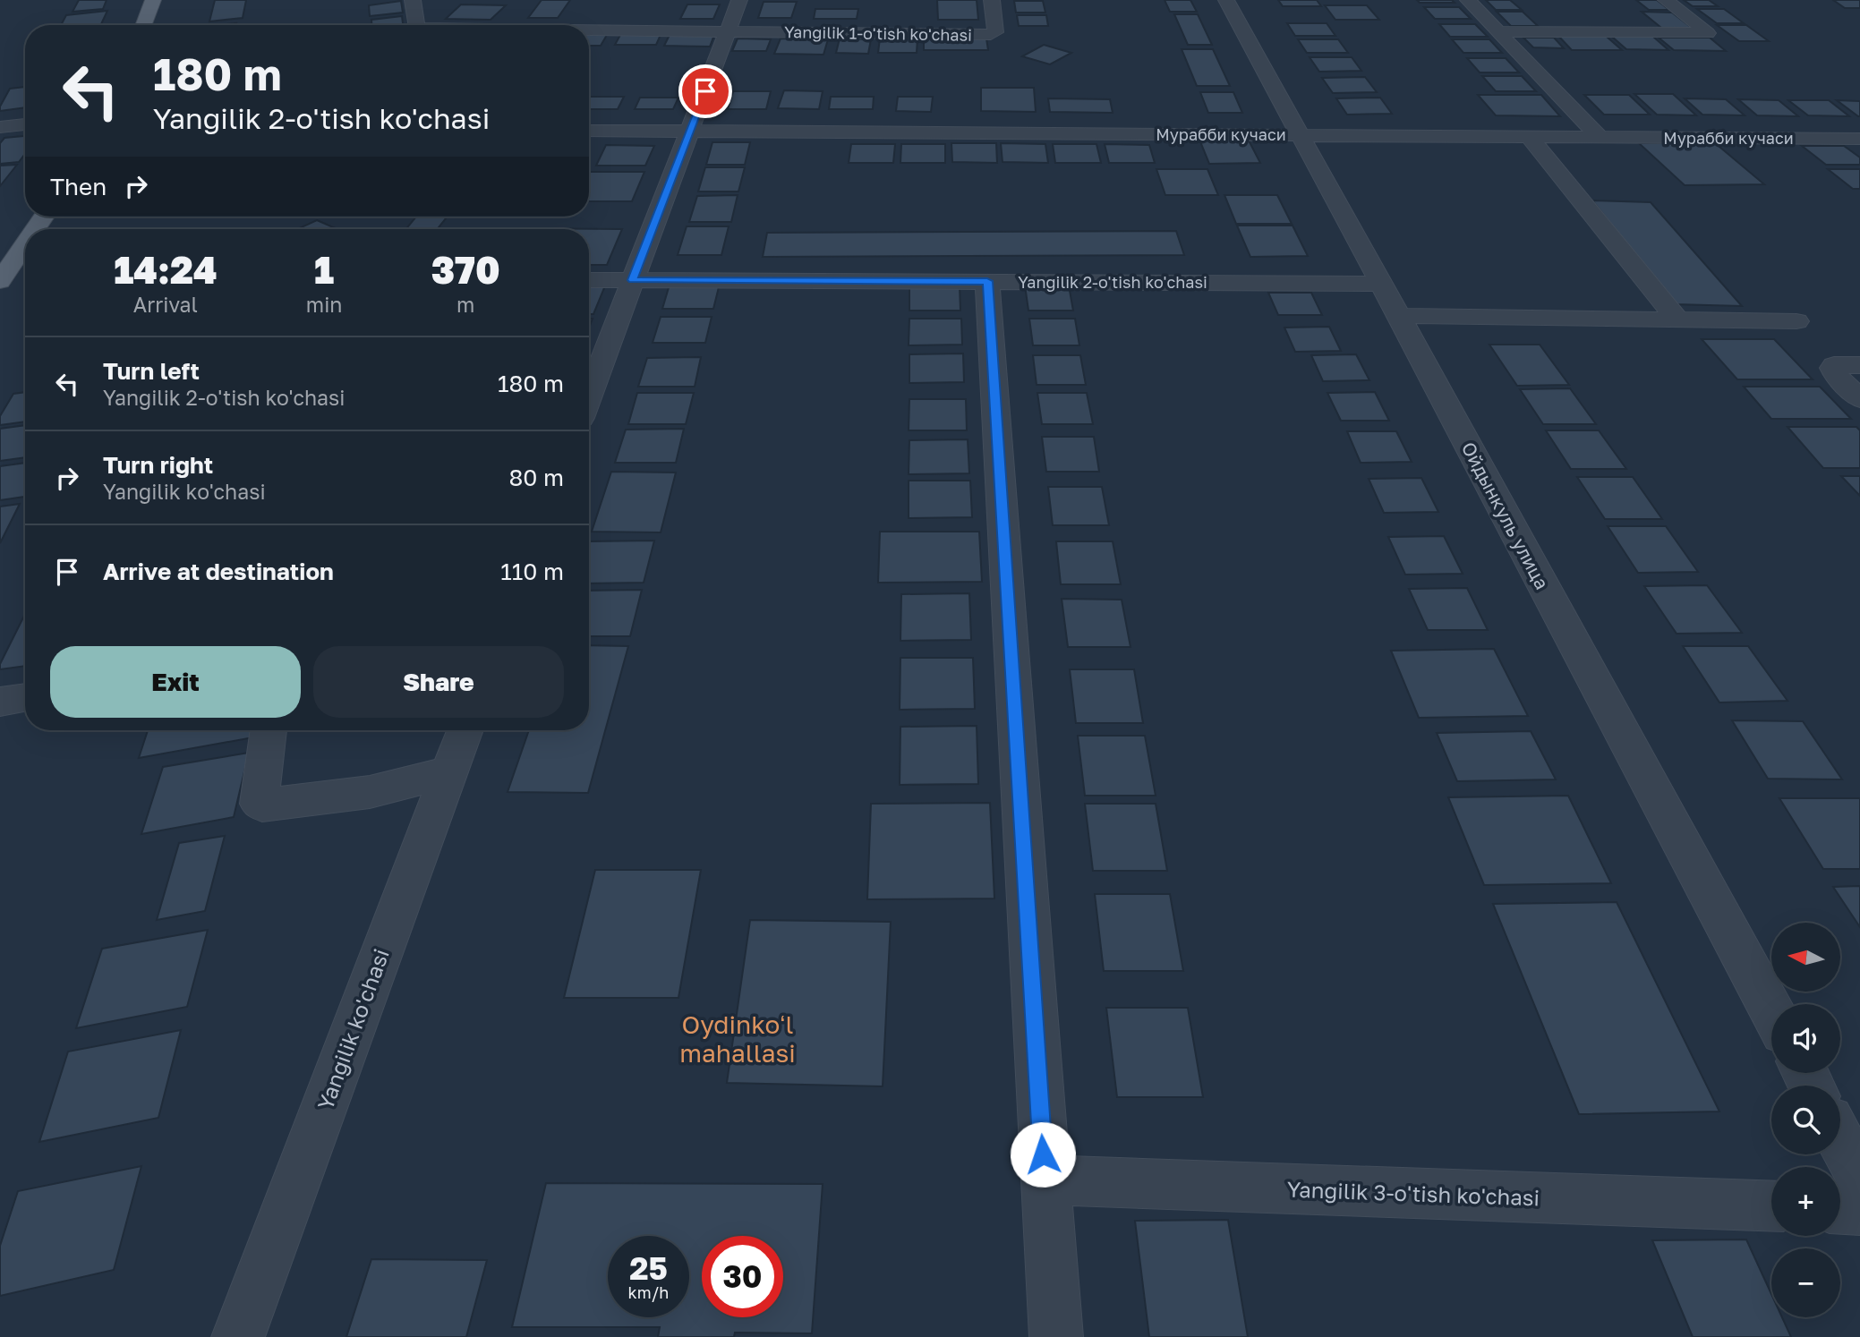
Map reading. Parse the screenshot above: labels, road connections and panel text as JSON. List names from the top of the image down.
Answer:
{
  "streets": {
    "street": [
      "Yangilik 1-o'tish ko'chasi",
      "Мурабби кучаси",
      "Yangilik 2-o'tish ko'chasi",
      "Ойдынкуль улица",
      "Yangilik ko'chasi",
      "Yangilik 3-o'tish ko'chasi"
    ]
  },
  "crossings": [
    ["Мурабби кучаси", "Ойдынкуль улица"],
    ["Yangilik 2-o'tish ko'chasi", "Ойдынкуль улица"]
  ],
  "districts": ["Oydinkoʻl mahallasi"],
  "north": "left",
  "page": {
    "turn": ["180 m", "Yangilik 2-o'tish ko'chasi"],
    "then": "Then",
    "eta": [
      "14:24",
      "Arrival",
      "1",
      "min",
      "370",
      "m"
    ],
    "list": [
      {
        "name": "Turn left",
        "note": "Yangilik 2-o'tish ko'chasi",
        "value": "180 m"
      },
      {
        "name": "Turn right",
        "note": "Yangilik ko'chasi",
        "value": "80 m"
      },
      {
        "name": "Arrive at destination",
        "value": "110 m"
      }
    ],
    "buttons": ["Exit", "Share"],
    "map_buttons": ["+", "−"],
    "speed": "25 km/h",
    "limit": "30"
  }
}
